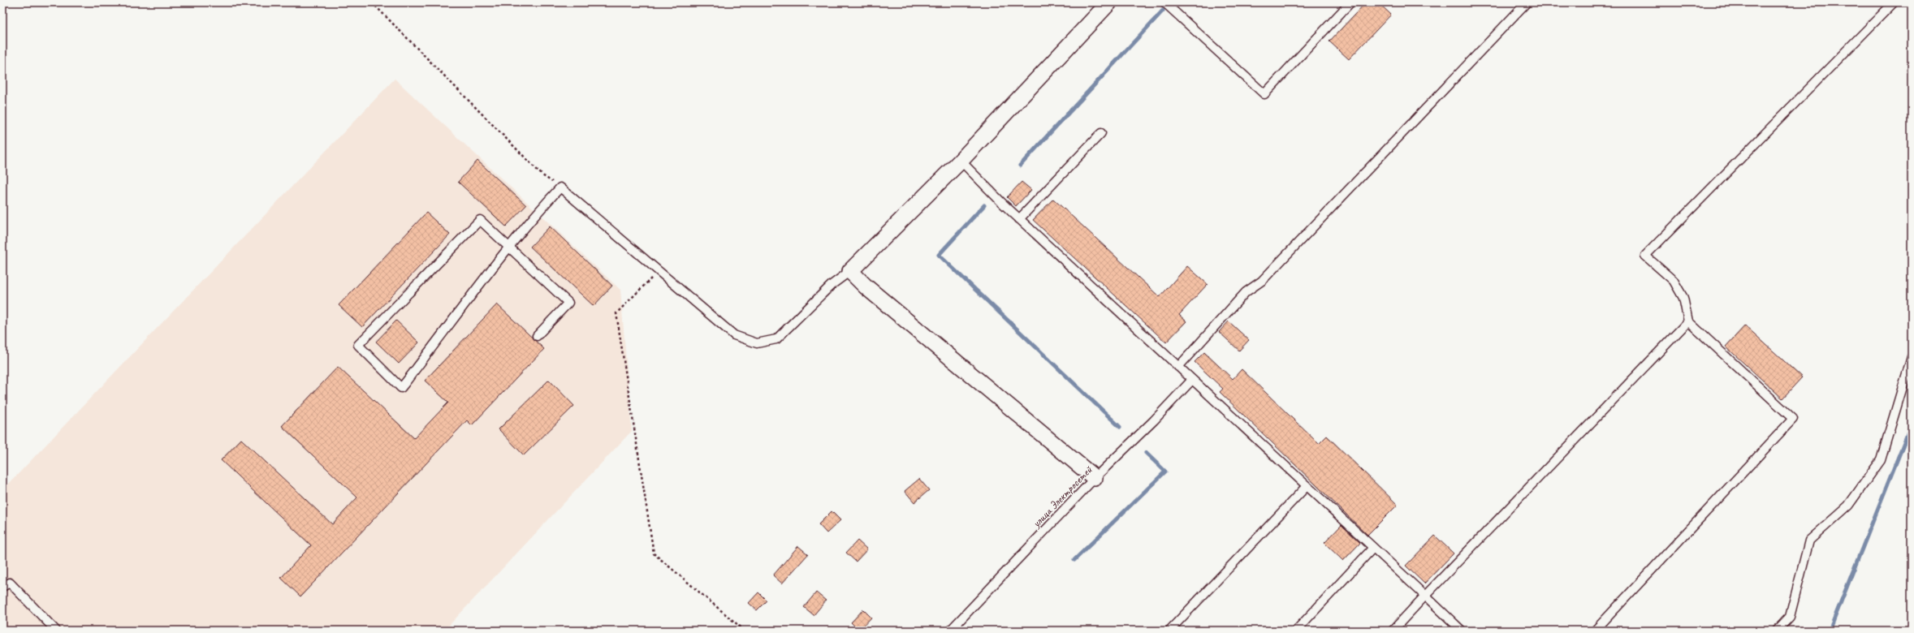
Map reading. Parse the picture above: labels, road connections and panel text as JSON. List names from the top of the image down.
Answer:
{
  "streets": {
    "lane": ["улица Электросетей"]
  }
}
